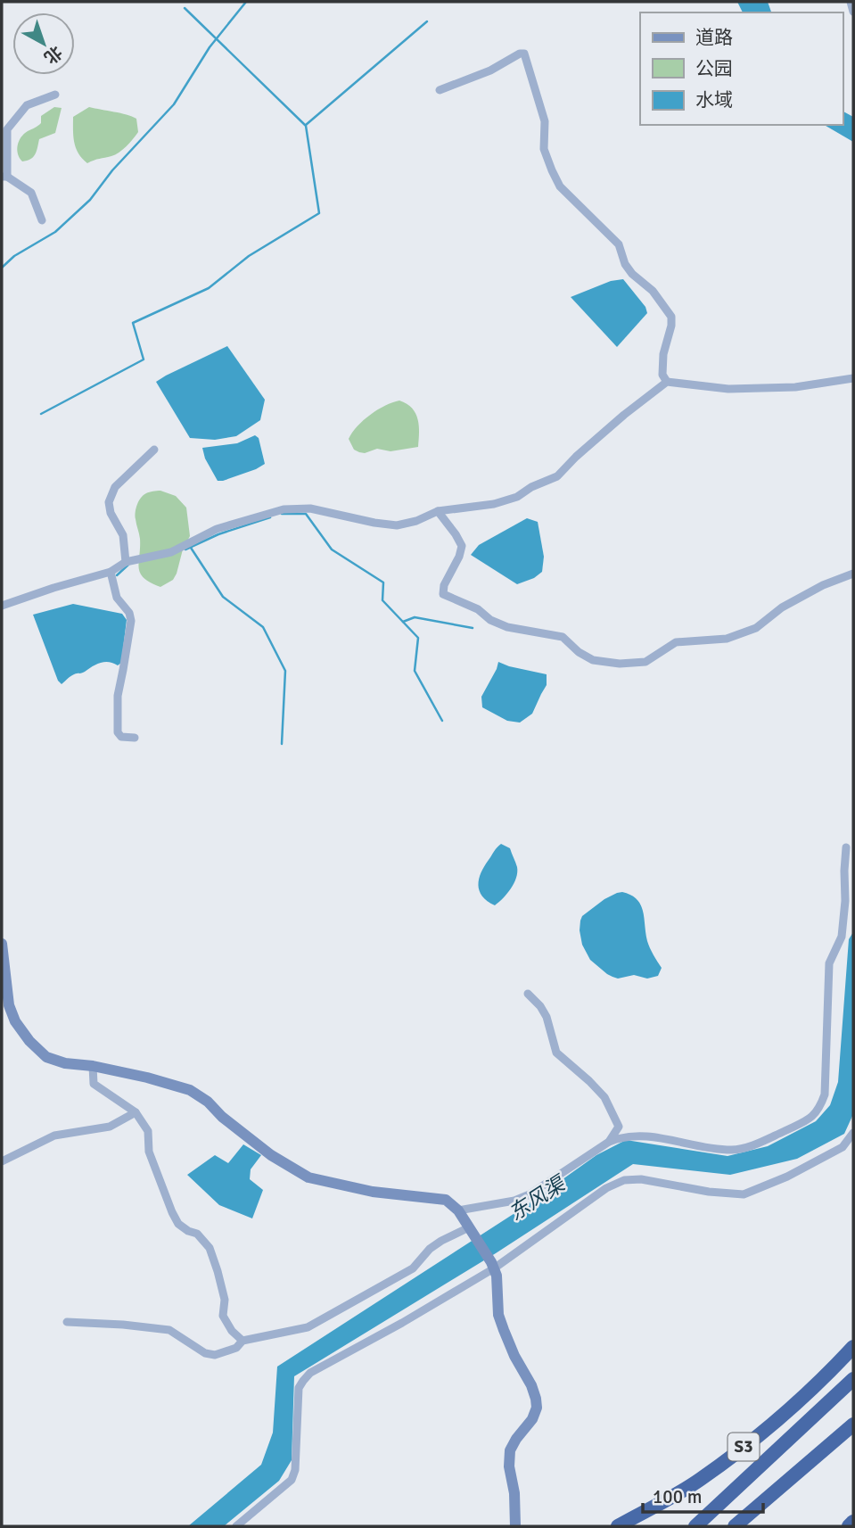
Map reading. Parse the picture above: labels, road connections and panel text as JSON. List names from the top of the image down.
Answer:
{
  "streets": {
    "highway": ["S3"]
  },
  "water": ["东风渠"],
  "legend": ["道路", "公园", "水域"],
  "scale_bar": "100 m",
  "north": "bottom right"
}
